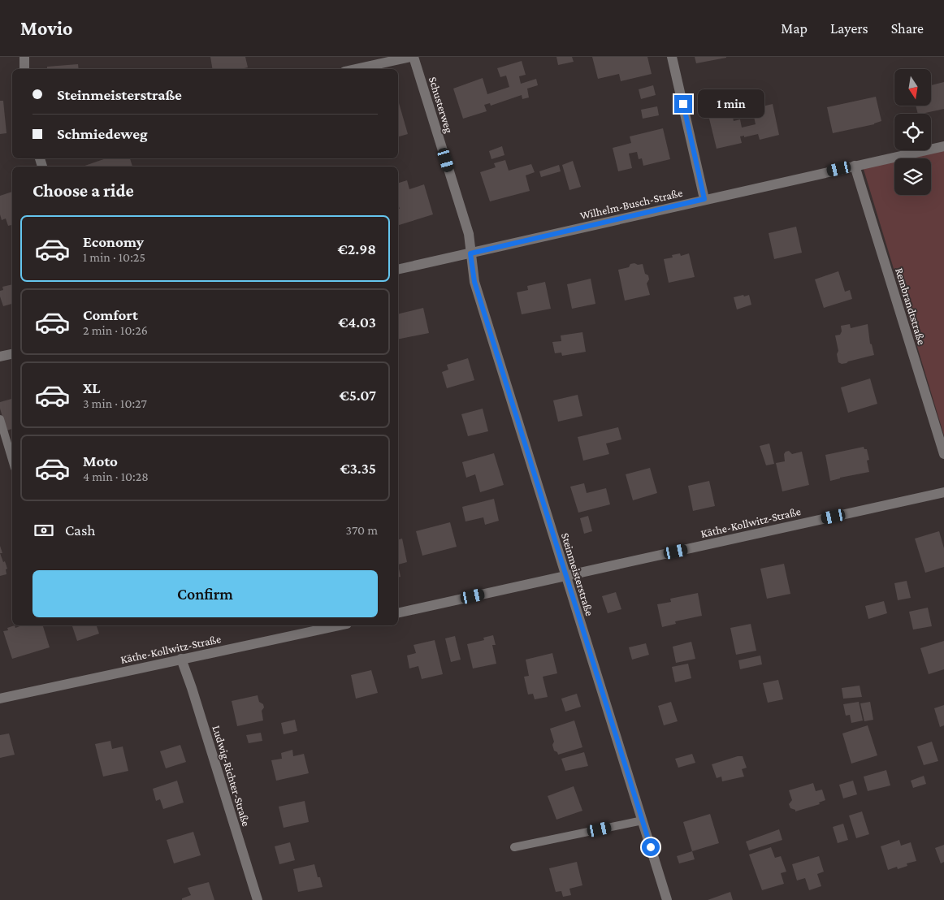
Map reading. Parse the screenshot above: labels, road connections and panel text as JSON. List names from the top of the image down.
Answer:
{
  "streets": {
    "street": [
      "Schusterweg",
      "Wilhelm-Busch-Straße",
      "Rembrandtstraße",
      "Käthe-Kollwitz-Straße",
      "Steinmeisterstraße",
      "Ludwig-Richter-Straße"
    ]
  },
  "crossings": [
    ["Schusterweg", "Wilhelm-Busch-Straße"],
    ["Schusterweg", "Steinmeisterstraße"],
    ["Wilhelm-Busch-Straße", "Rembrandtstraße"],
    ["Wilhelm-Busch-Straße", "Steinmeisterstraße"],
    ["Käthe-Kollwitz-Straße", "Steinmeisterstraße"],
    ["Käthe-Kollwitz-Straße", "Ludwig-Richter-Straße"]
  ],
  "north": "bottom",
  "page": {
    "header": "Movio",
    "nav": ["Map", "Layers", "Share"],
    "banner": ["Steinmeisterstraße", "Schmiedeweg"],
    "bubble": "1 min",
    "heading": "Choose a ride",
    "list": [
      {
        "name": "Economy",
        "note": "1 min · 10:25",
        "value": "€2.98"
      },
      {
        "name": "Comfort",
        "note": "2 min · 10:26",
        "value": "€4.03"
      },
      {
        "name": "XL",
        "note": "3 min · 10:27",
        "value": "€5.07"
      },
      {
        "name": "Moto",
        "note": "4 min · 10:28",
        "value": "€3.35"
      }
    ],
    "pay": ["Cash", "370 m"],
    "buttons": "Confirm"
  }
}
